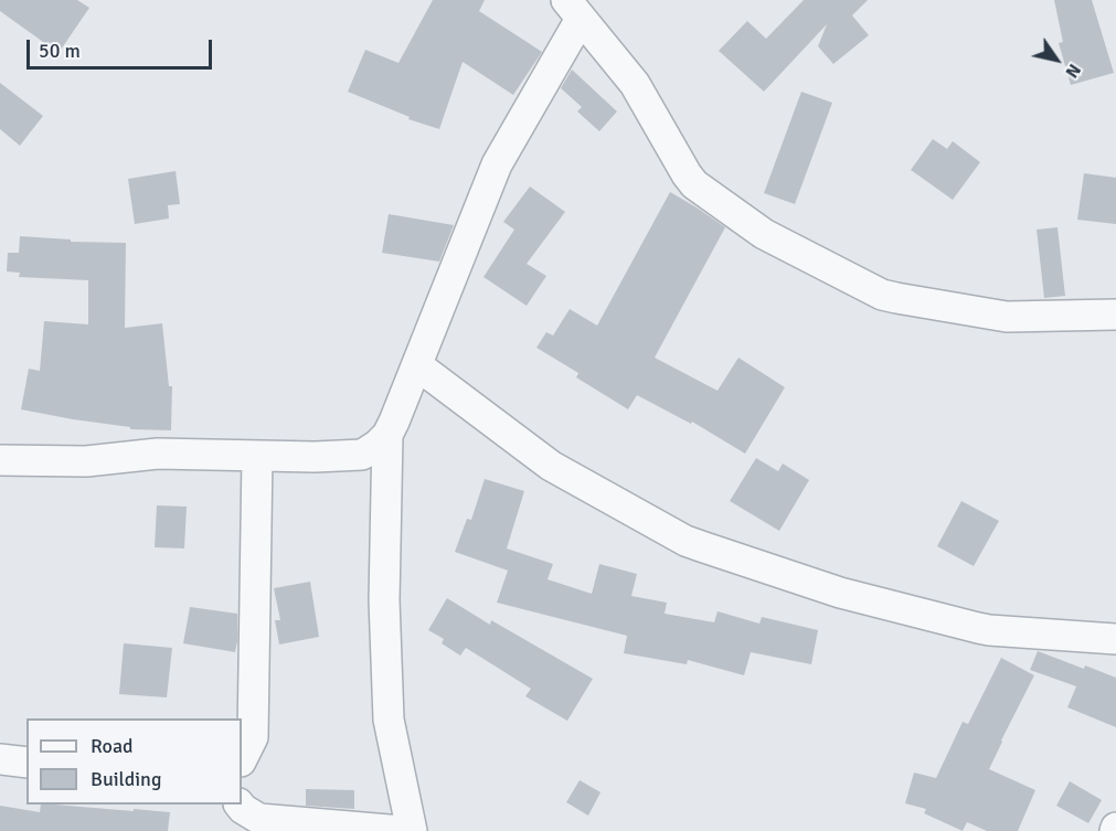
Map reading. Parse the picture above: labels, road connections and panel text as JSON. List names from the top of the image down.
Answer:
{
  "legend": ["Road", "Building"],
  "scale_bar": "50 m",
  "north": "bottom right"
}
